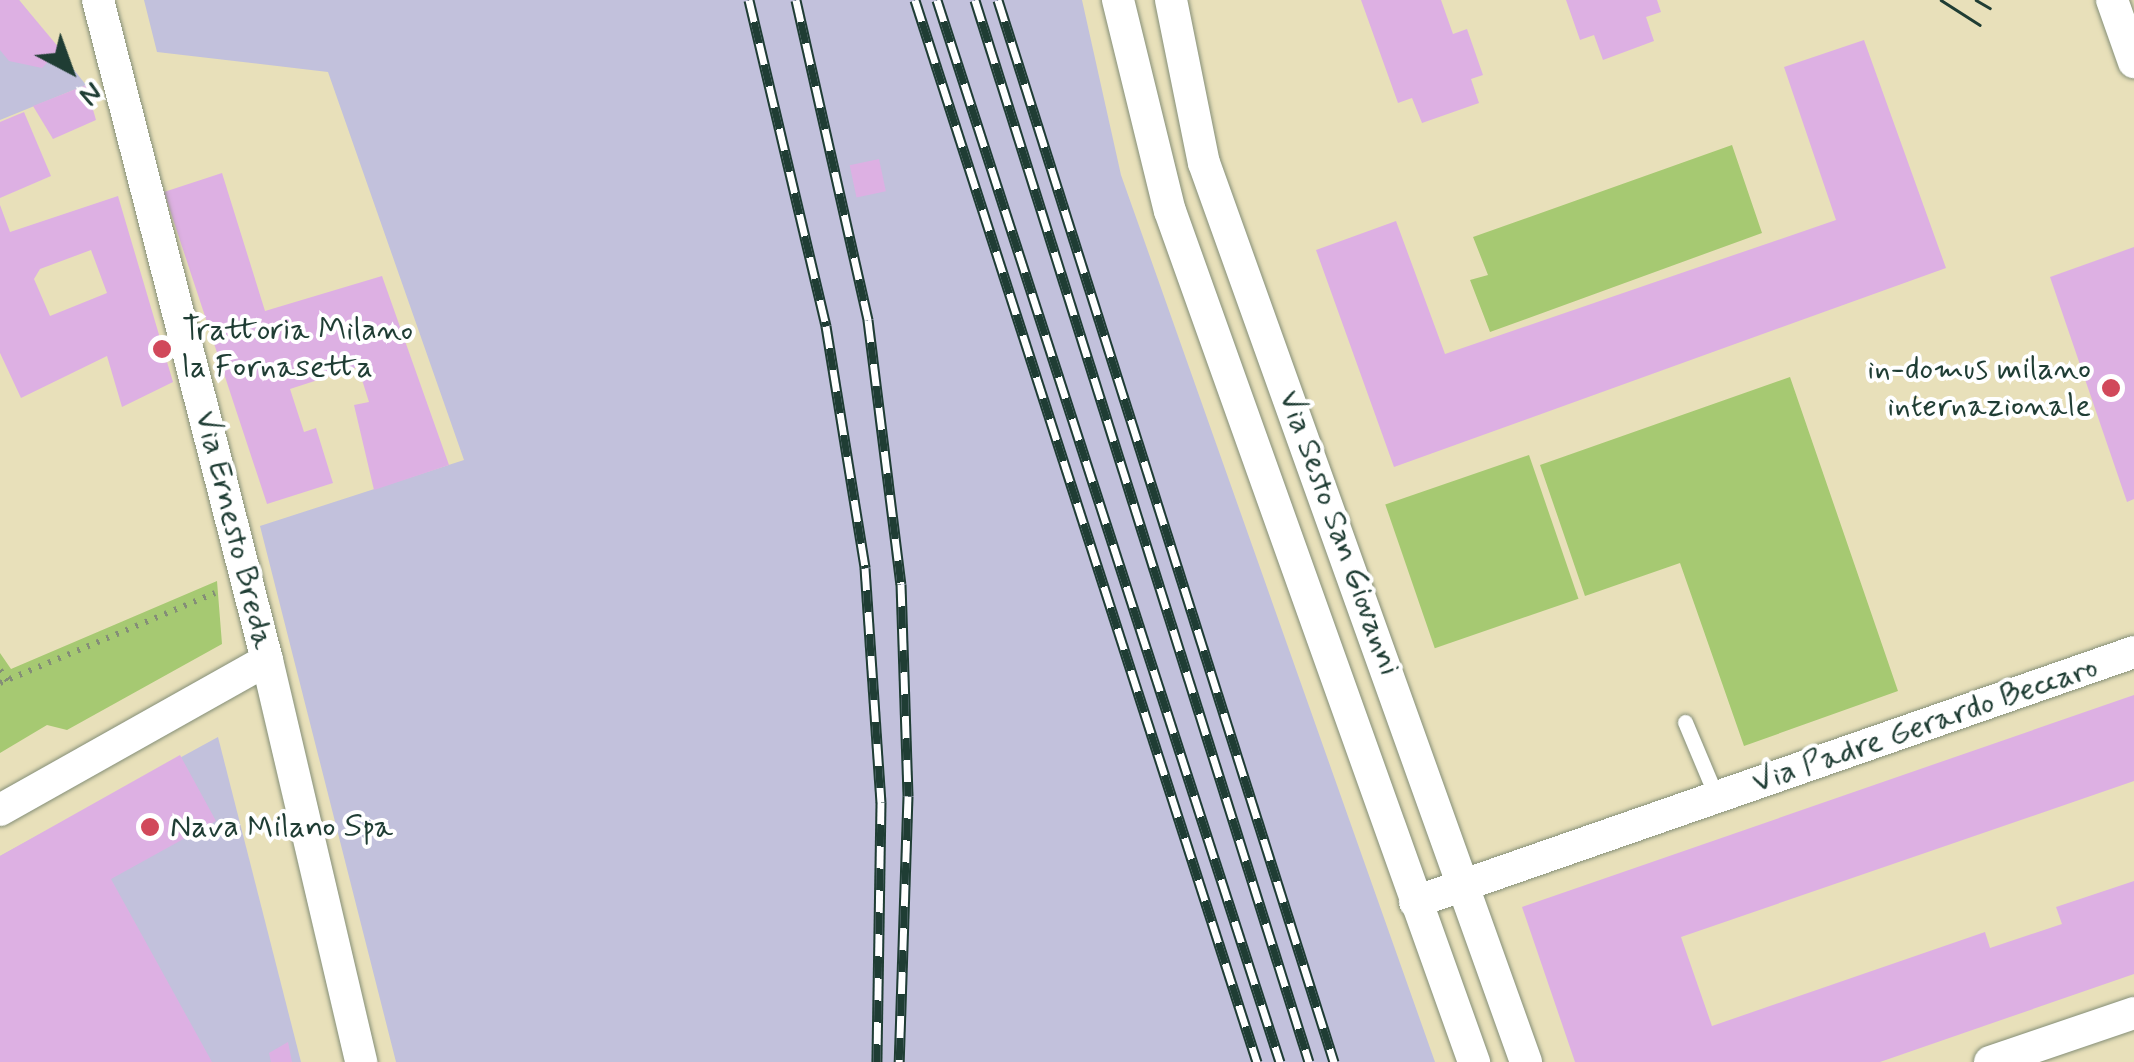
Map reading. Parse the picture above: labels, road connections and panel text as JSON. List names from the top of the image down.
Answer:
{
  "streets": {
    "street": ["Via Ernesto Breda", "Via Sesto San Giovanni", "Via Padre Gerardo Beccaro"]
  },
  "crossings": [
    ["Via Sesto San Giovanni", "Via Padre Gerardo Beccaro"]
  ],
  "places": ["Trattoria Milano la Fornasetta", "in-domus milano internazionale", "Nava Milano Spa"],
  "north": "bottom right"
}
